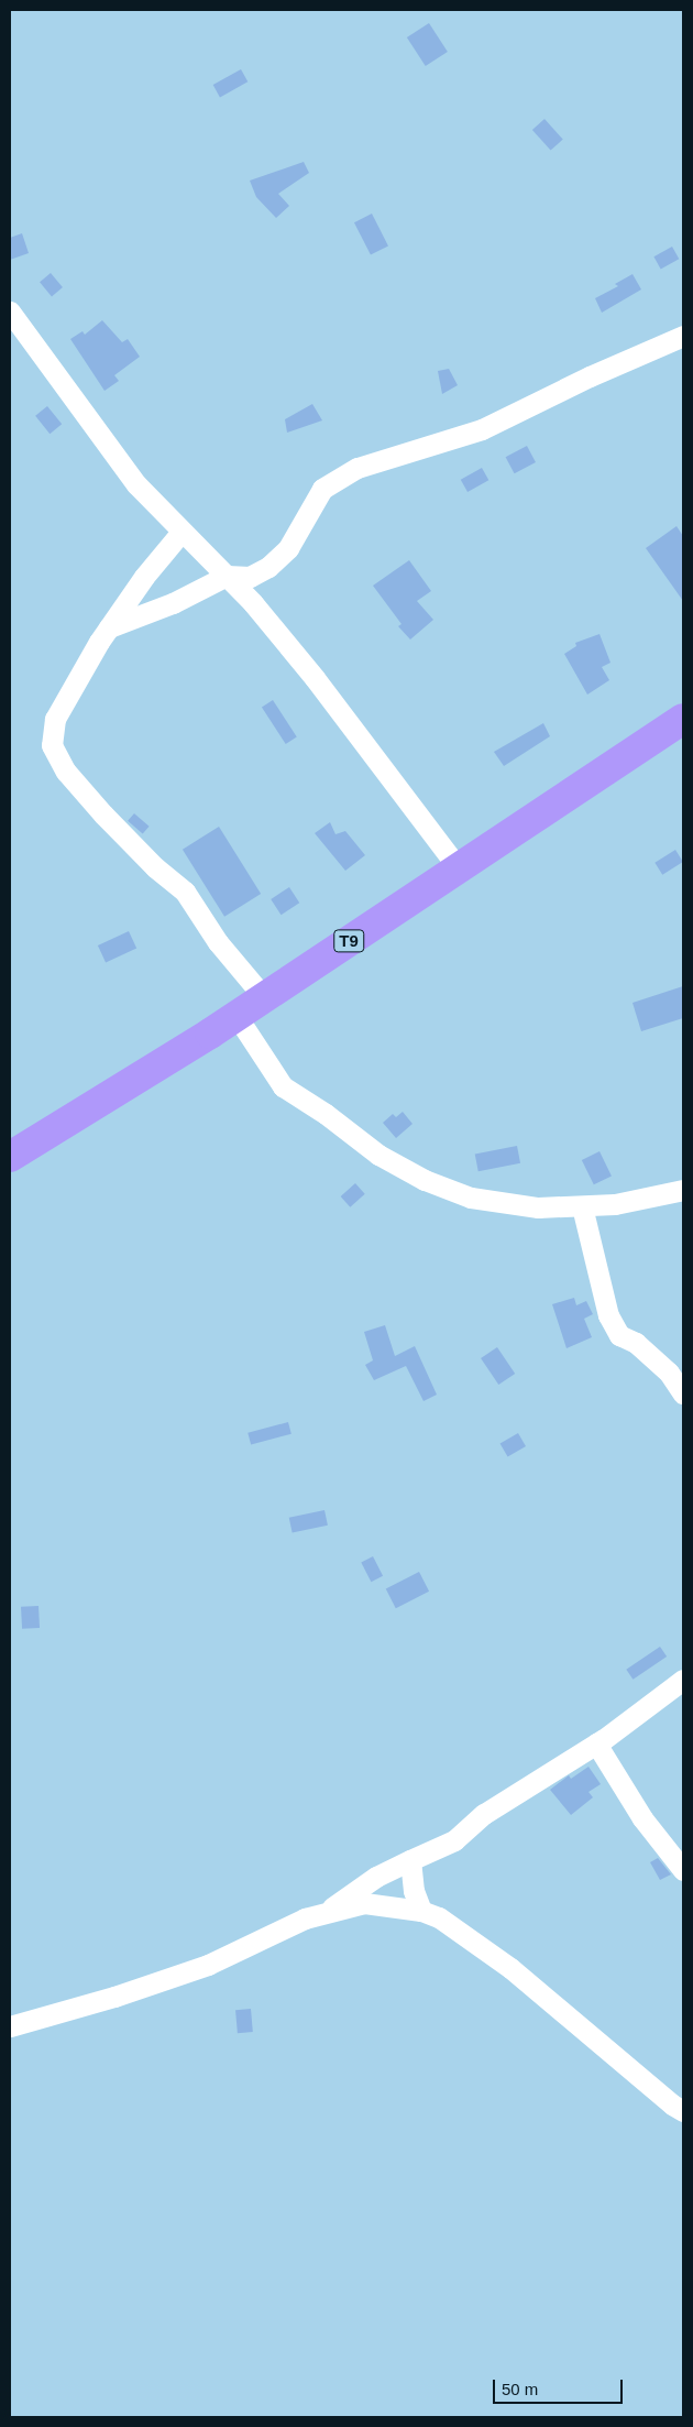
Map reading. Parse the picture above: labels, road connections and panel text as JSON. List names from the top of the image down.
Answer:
{
  "streets": {
    "highway": ["T9"]
  },
  "scale_bar": "50 m"
}
